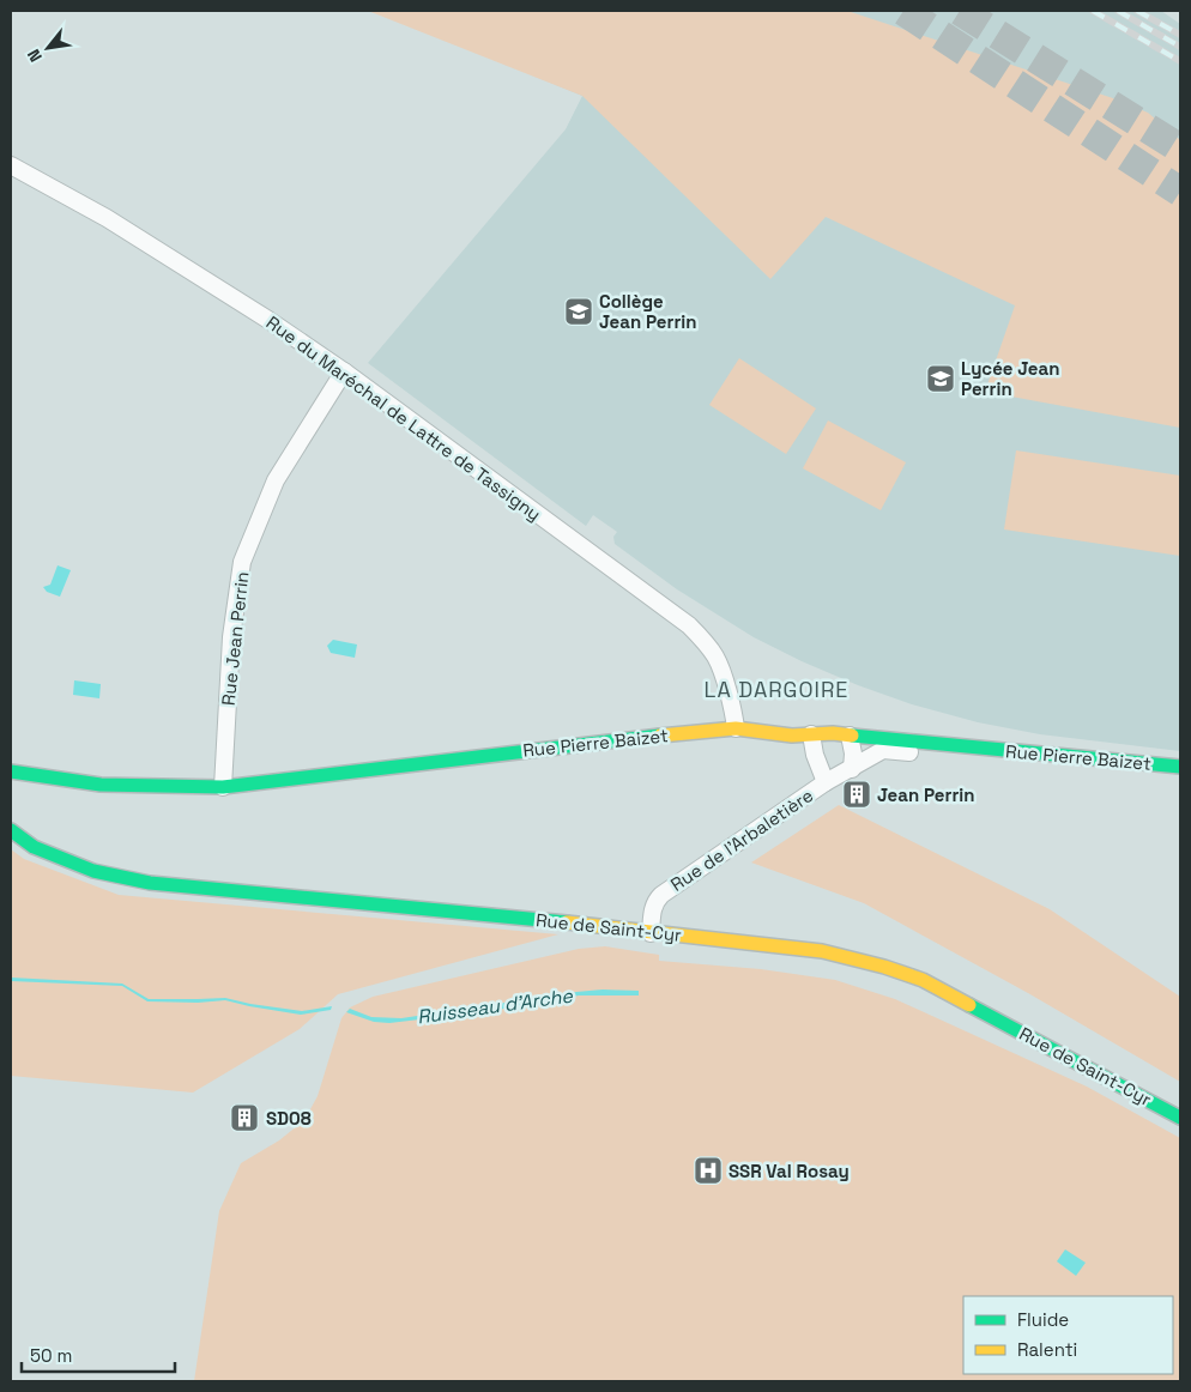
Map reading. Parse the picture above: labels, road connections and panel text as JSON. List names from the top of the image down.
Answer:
{
  "streets": {
    "main road": ["Rue Pierre Baizet", "Rue de Saint-Cyr"],
    "street": ["Rue du Maréchal de Lattre de Tassigny", "Rue Jean Perrin", "Rue de l'Arbaletière"]
  },
  "crossings": [
    ["Rue du Maréchal de Lattre de Tassigny", "Rue Jean Perrin"],
    ["Rue du Maréchal de Lattre de Tassigny", "Rue Pierre Baizet"],
    ["Rue Jean Perrin", "Rue Pierre Baizet"],
    ["Rue Pierre Baizet", "Rue de l'Arbaletière"],
    ["Rue de l'Arbaletière", "Rue de Saint-Cyr"]
  ],
  "districts": ["LA DARGOIRE"],
  "water": ["Ruisseau d'Arche"],
  "places": {
    "school or university": ["Collège Jean Perrin", "Lycée Jean Perrin"],
    "building": ["Jean Perrin", "SD08"],
    "hospital": ["SSR Val Rosay"]
  },
  "legend": ["Fluide", "Ralenti"],
  "scale_bar": "50 m",
  "north": "bottom left"
}
